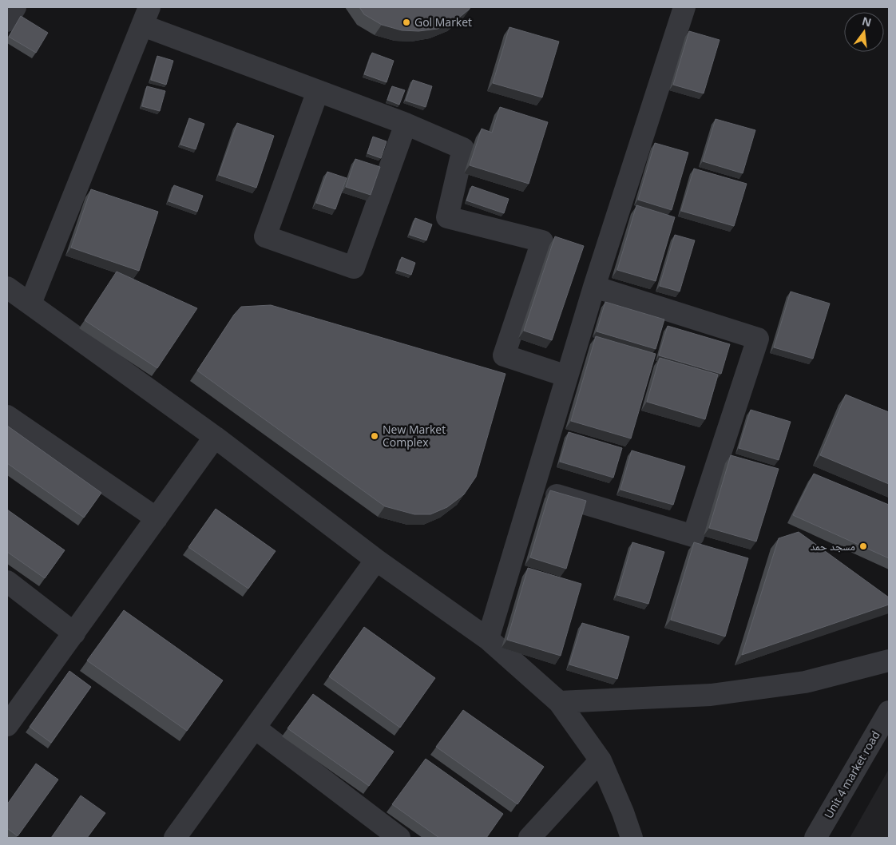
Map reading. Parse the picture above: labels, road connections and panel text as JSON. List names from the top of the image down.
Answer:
{
  "streets": {
    "street": ["Unit 4 market road"]
  },
  "places": ["Gol Market", "New Market Complex", "مسجد حمد"],
  "north": "top"
}
